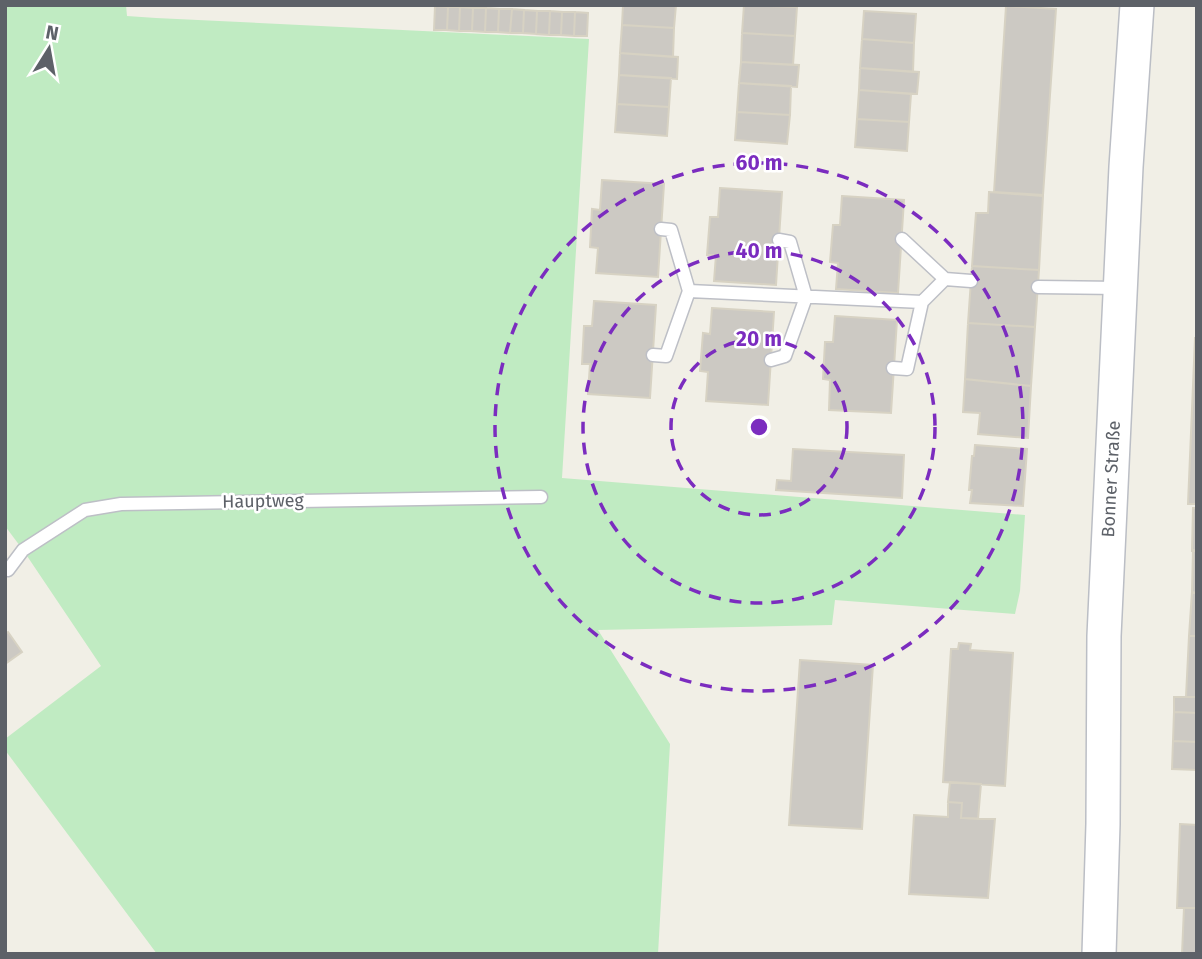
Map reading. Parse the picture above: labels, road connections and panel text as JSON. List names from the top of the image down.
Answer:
{
  "streets": {
    "main road": ["Bonner Straße"],
    "lane": ["Hauptweg"]
  },
  "north": "top",
  "rings": ["60 m", "40 m", "20 m"]
}
